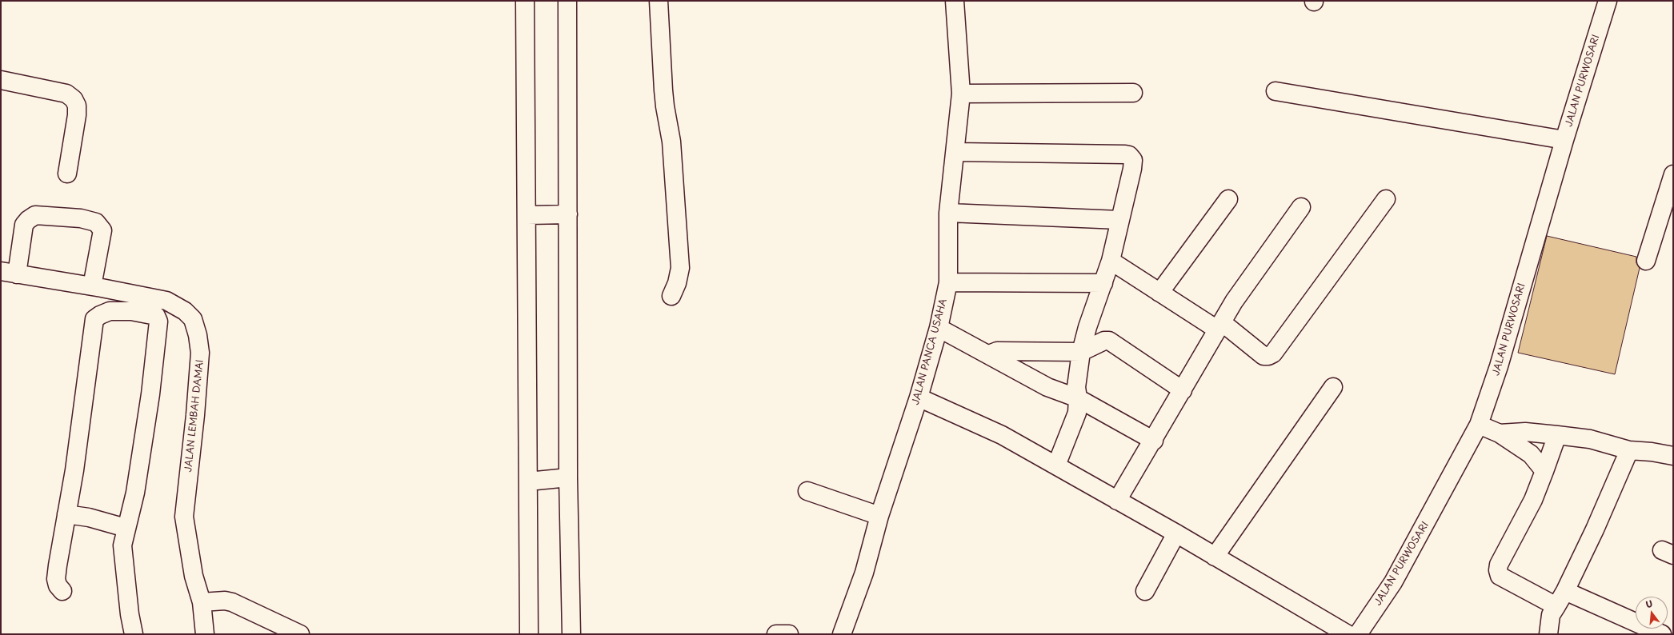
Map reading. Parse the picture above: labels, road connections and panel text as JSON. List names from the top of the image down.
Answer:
{
  "streets": {
    "street": ["JALAN PURWOSARI", "JALAN PANCA USAHA", "JALAN LEMBAH DAMAI"]
  },
  "north": "top"
}
